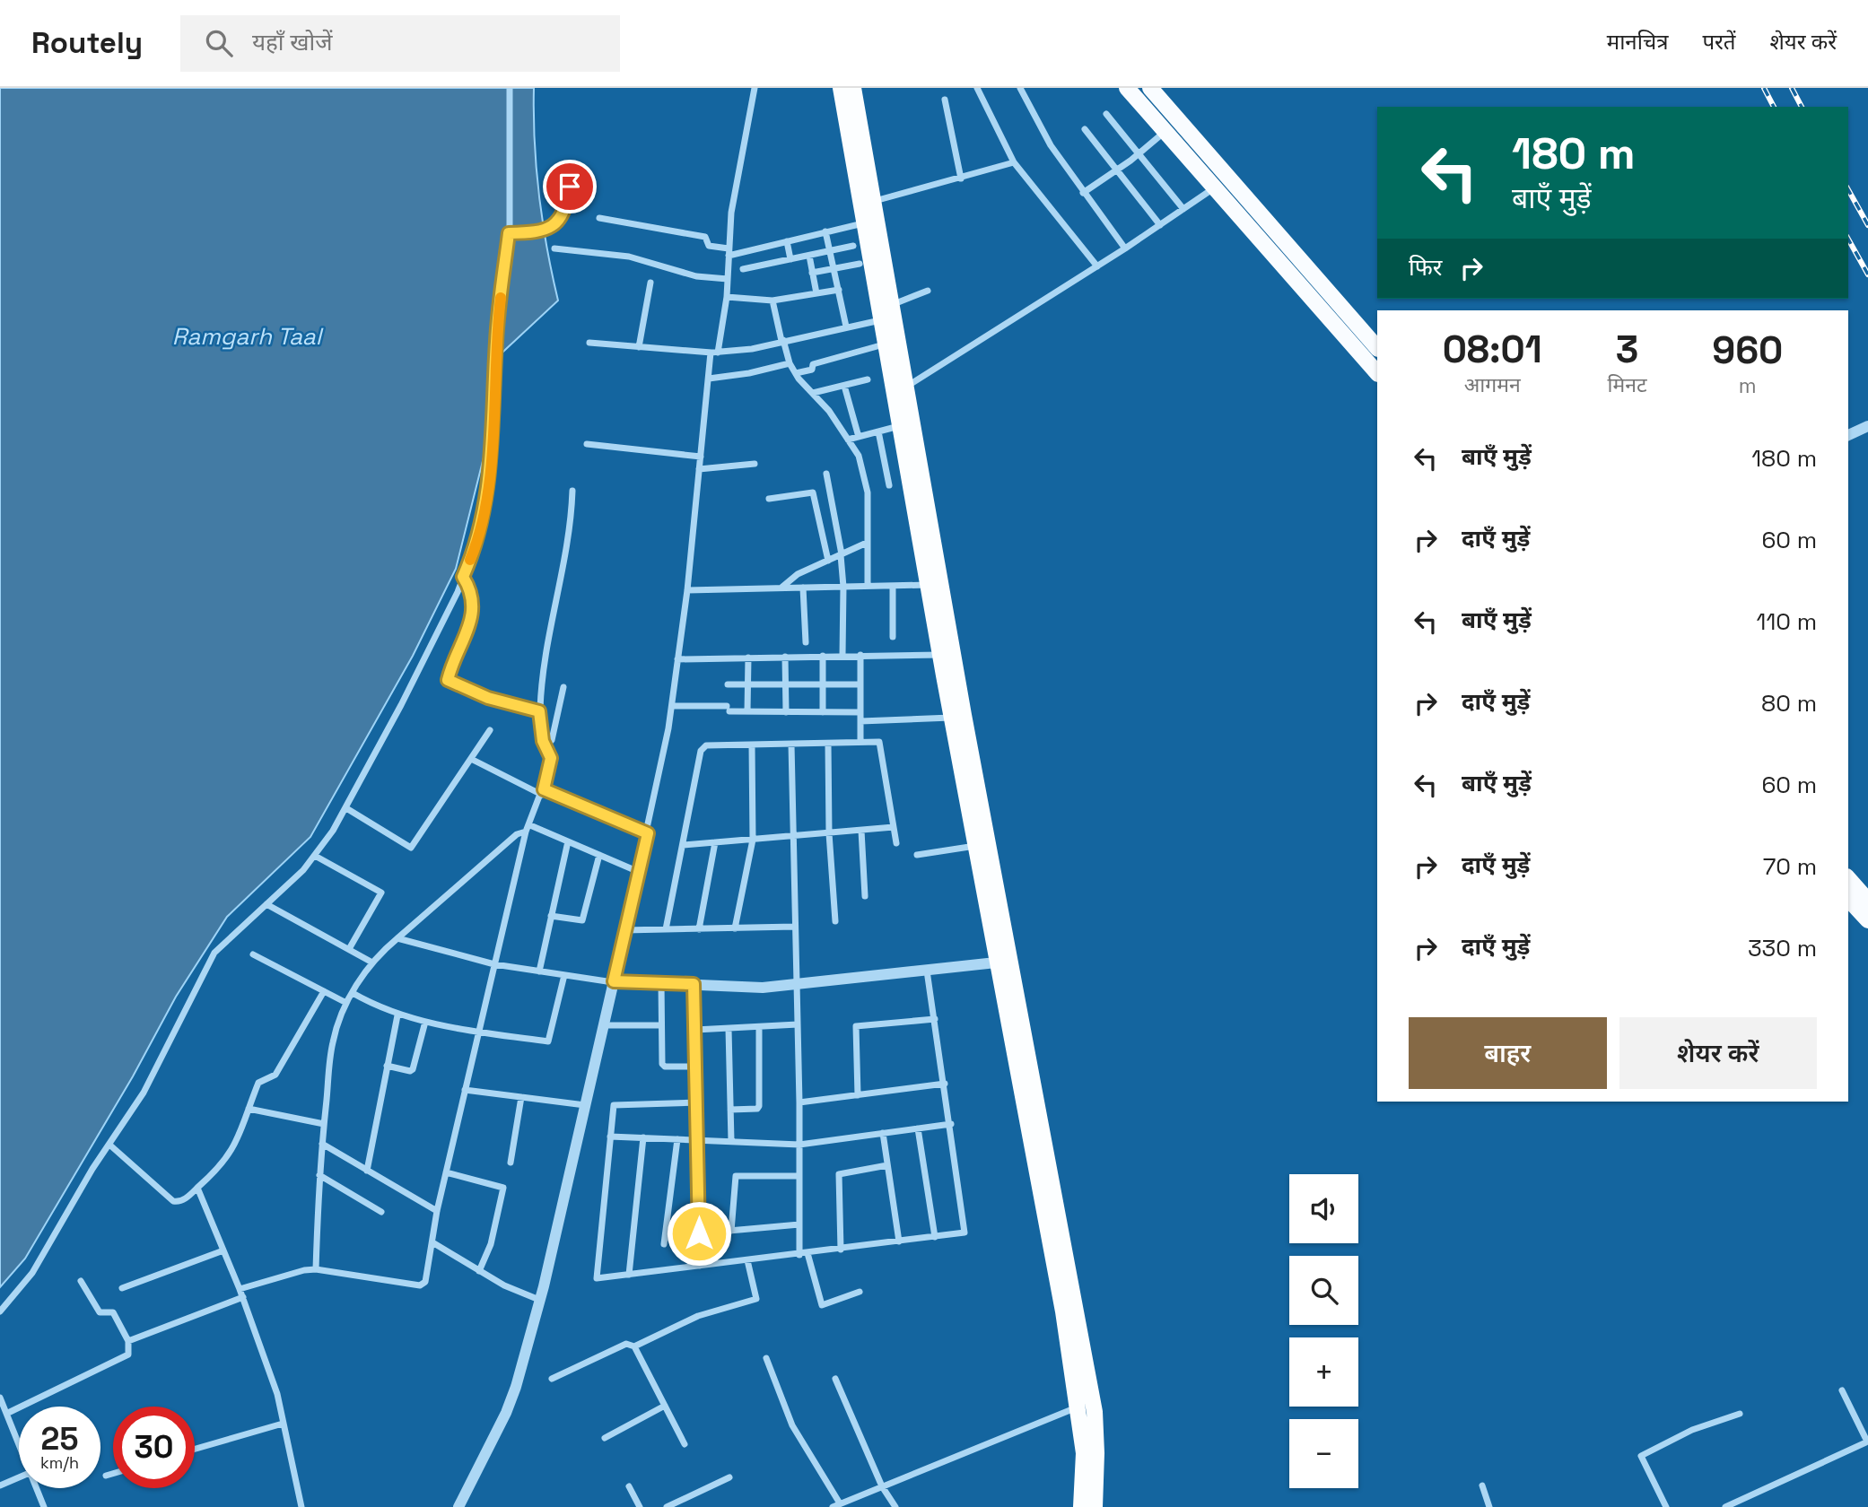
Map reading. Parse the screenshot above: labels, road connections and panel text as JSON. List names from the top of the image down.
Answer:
{
  "water": ["Ramgarh Taal"],
  "page": {
    "header": "Routely",
    "search": "यहाँ खोजें",
    "nav": ["मानचित्र", "परतें", "शेयर करें"],
    "turn": ["180 m", "बाएँ मुड़ें"],
    "then": "फिर",
    "eta": [
      "08:01",
      "आगमन",
      "3",
      "मिनट",
      "960",
      "m"
    ],
    "list": [
      {
        "name": "बाएँ मुड़ें",
        "value": "180 m"
      },
      {
        "name": "दाएँ मुड़ें",
        "value": "60 m"
      },
      {
        "name": "बाएँ मुड़ें",
        "value": "110 m"
      },
      {
        "name": "दाएँ मुड़ें",
        "value": "80 m"
      },
      {
        "name": "बाएँ मुड़ें",
        "value": "60 m"
      },
      {
        "name": "दाएँ मुड़ें",
        "value": "70 m"
      },
      {
        "name": "दाएँ मुड़ें",
        "value": "330 m"
      }
    ],
    "buttons": ["बाहर", "शेयर करें"],
    "map_buttons": ["+", "−"],
    "speed": "25 km/h",
    "limit": "30"
  }
}
